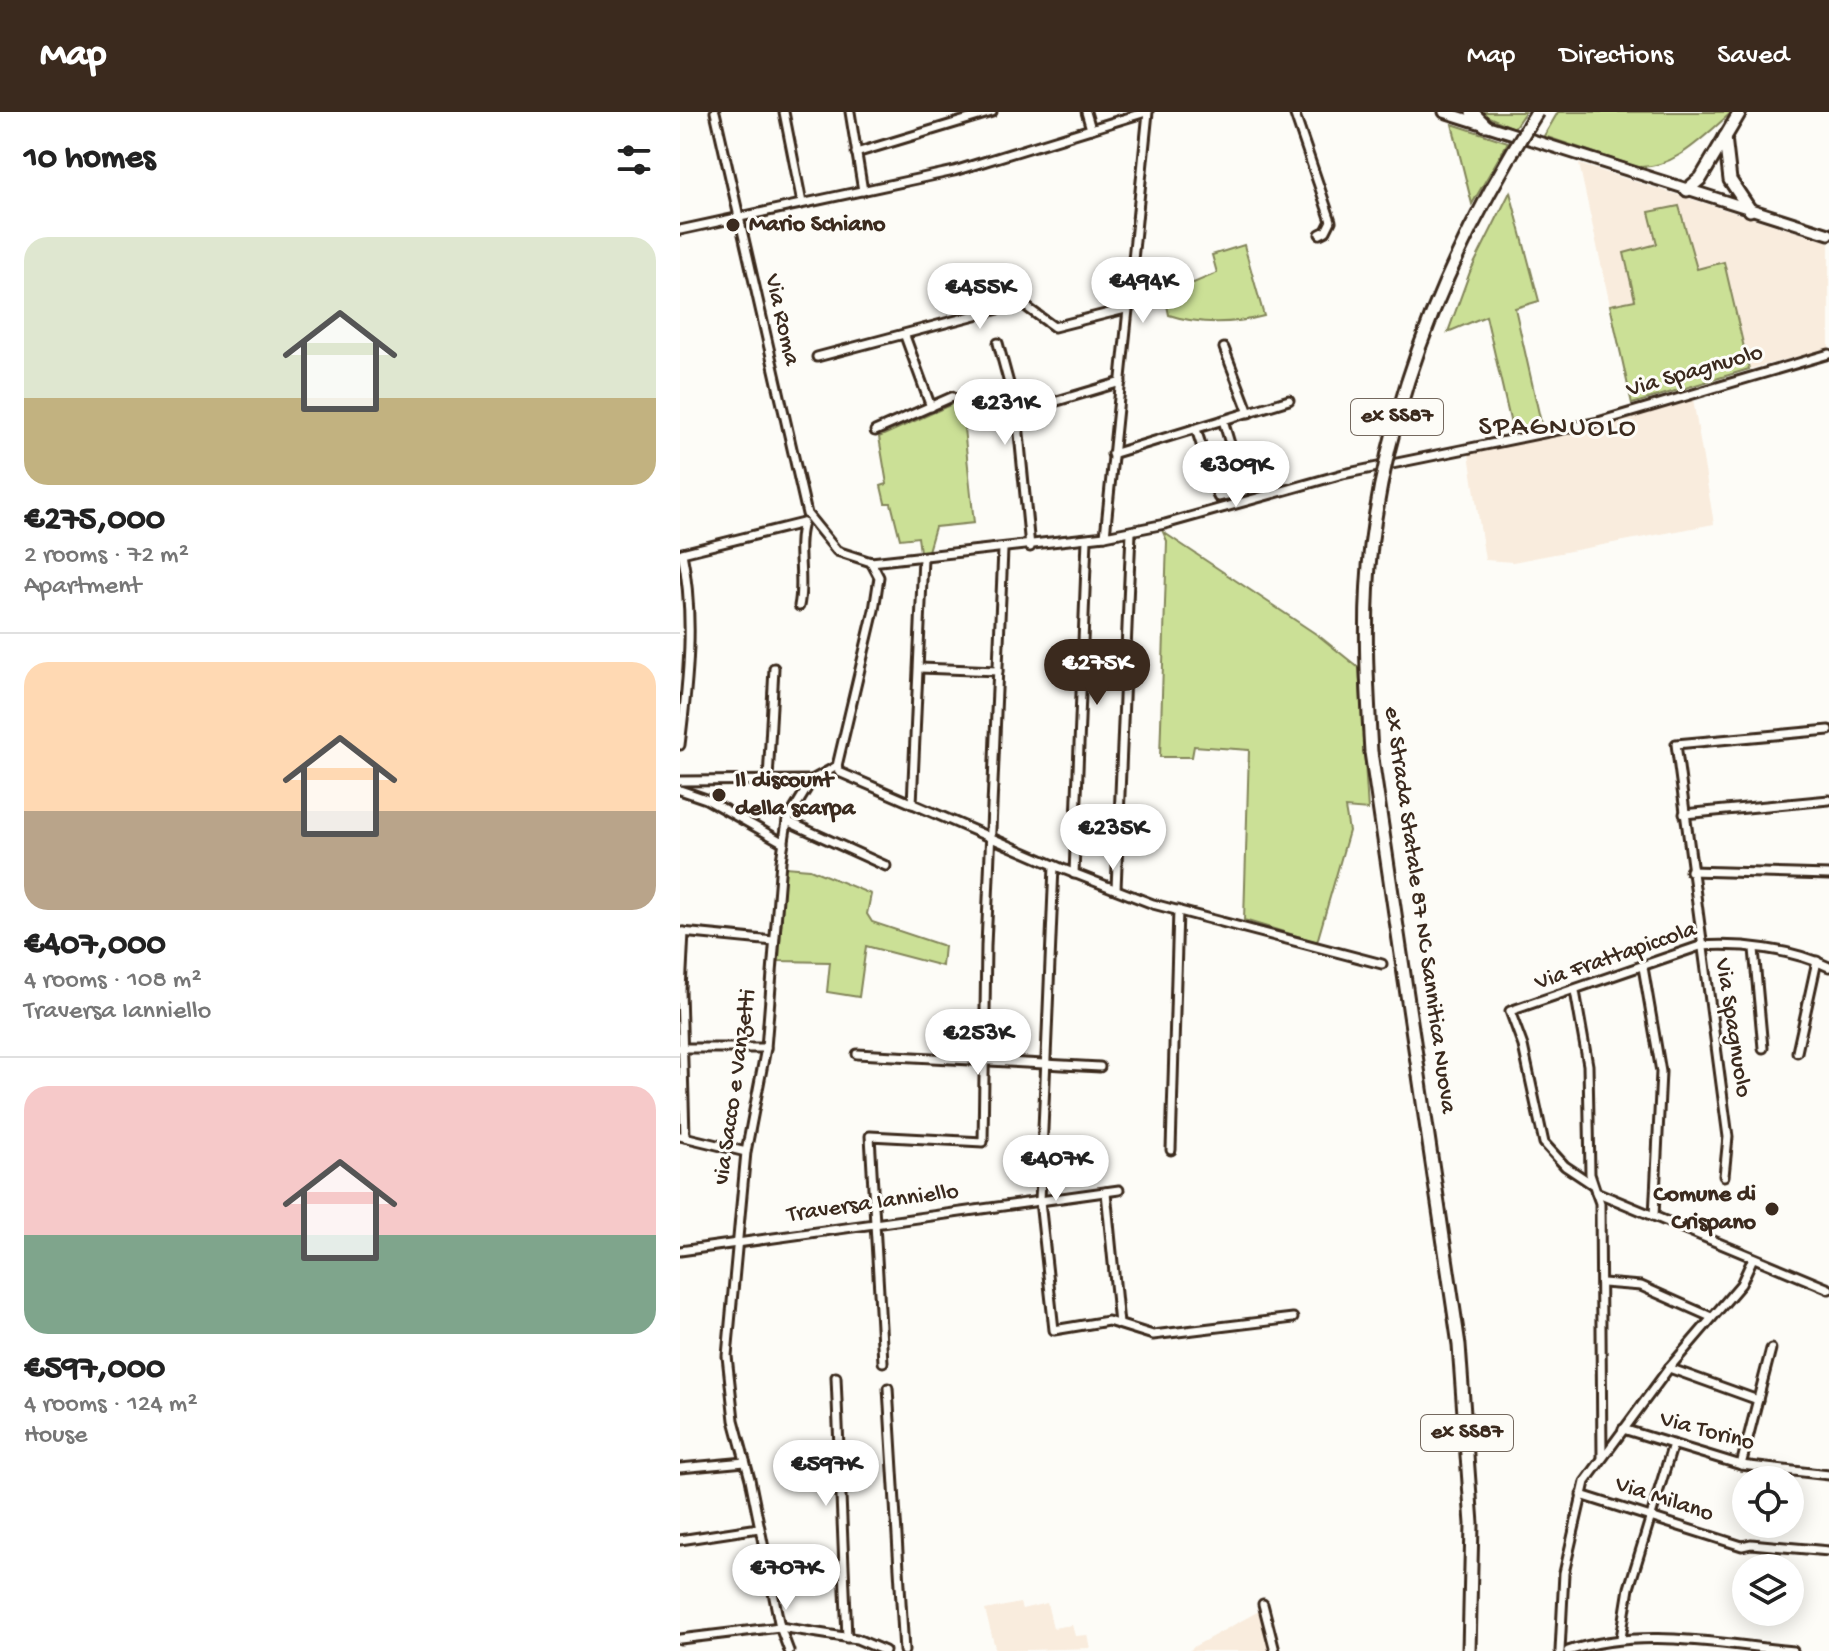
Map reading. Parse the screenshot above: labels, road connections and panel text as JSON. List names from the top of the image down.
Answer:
{
  "streets": {
    "highway": ["ex SS87", "ex Strada Statale 87 NC Sannitica Nuova"],
    "street": [
      "Via Roma",
      "Via Spagnuolo",
      "Via Frattapiccola",
      "via Sacco e Vanzetti",
      "Traversa Ianniello",
      "Via Torino",
      "Via Milano"
    ]
  },
  "crossings": [
    ["Via Roma", "Via Spagnuolo"],
    ["Via Spagnuolo", "Via Frattapiccola"],
    ["via Sacco e Vanzetti", "Traversa Ianniello"]
  ],
  "districts": ["SPAGNUOLO"],
  "places": ["Mario Schiano", "Il discount della scarpa", "Comune di Crispano"],
  "page": {
    "header": "Map",
    "nav": ["Map", "Directions", "Saved"],
    "heading": "10 homes",
    "list": [
      {
        "name": "€275,000",
        "note": "2 rooms · 72 m² · Apartment"
      },
      {
        "name": "€407,000",
        "note": "4 rooms · 108 m² · Traversa Ianniello"
      },
      {
        "name": "€597,000",
        "note": "4 rooms · 124 m² · House"
      }
    ],
    "price": [
      "€494K",
      "€455K",
      "€231K",
      "€309K",
      "€275K",
      "€235K",
      "€253K",
      "€407K",
      "€597K",
      "€707K"
    ]
  }
}
